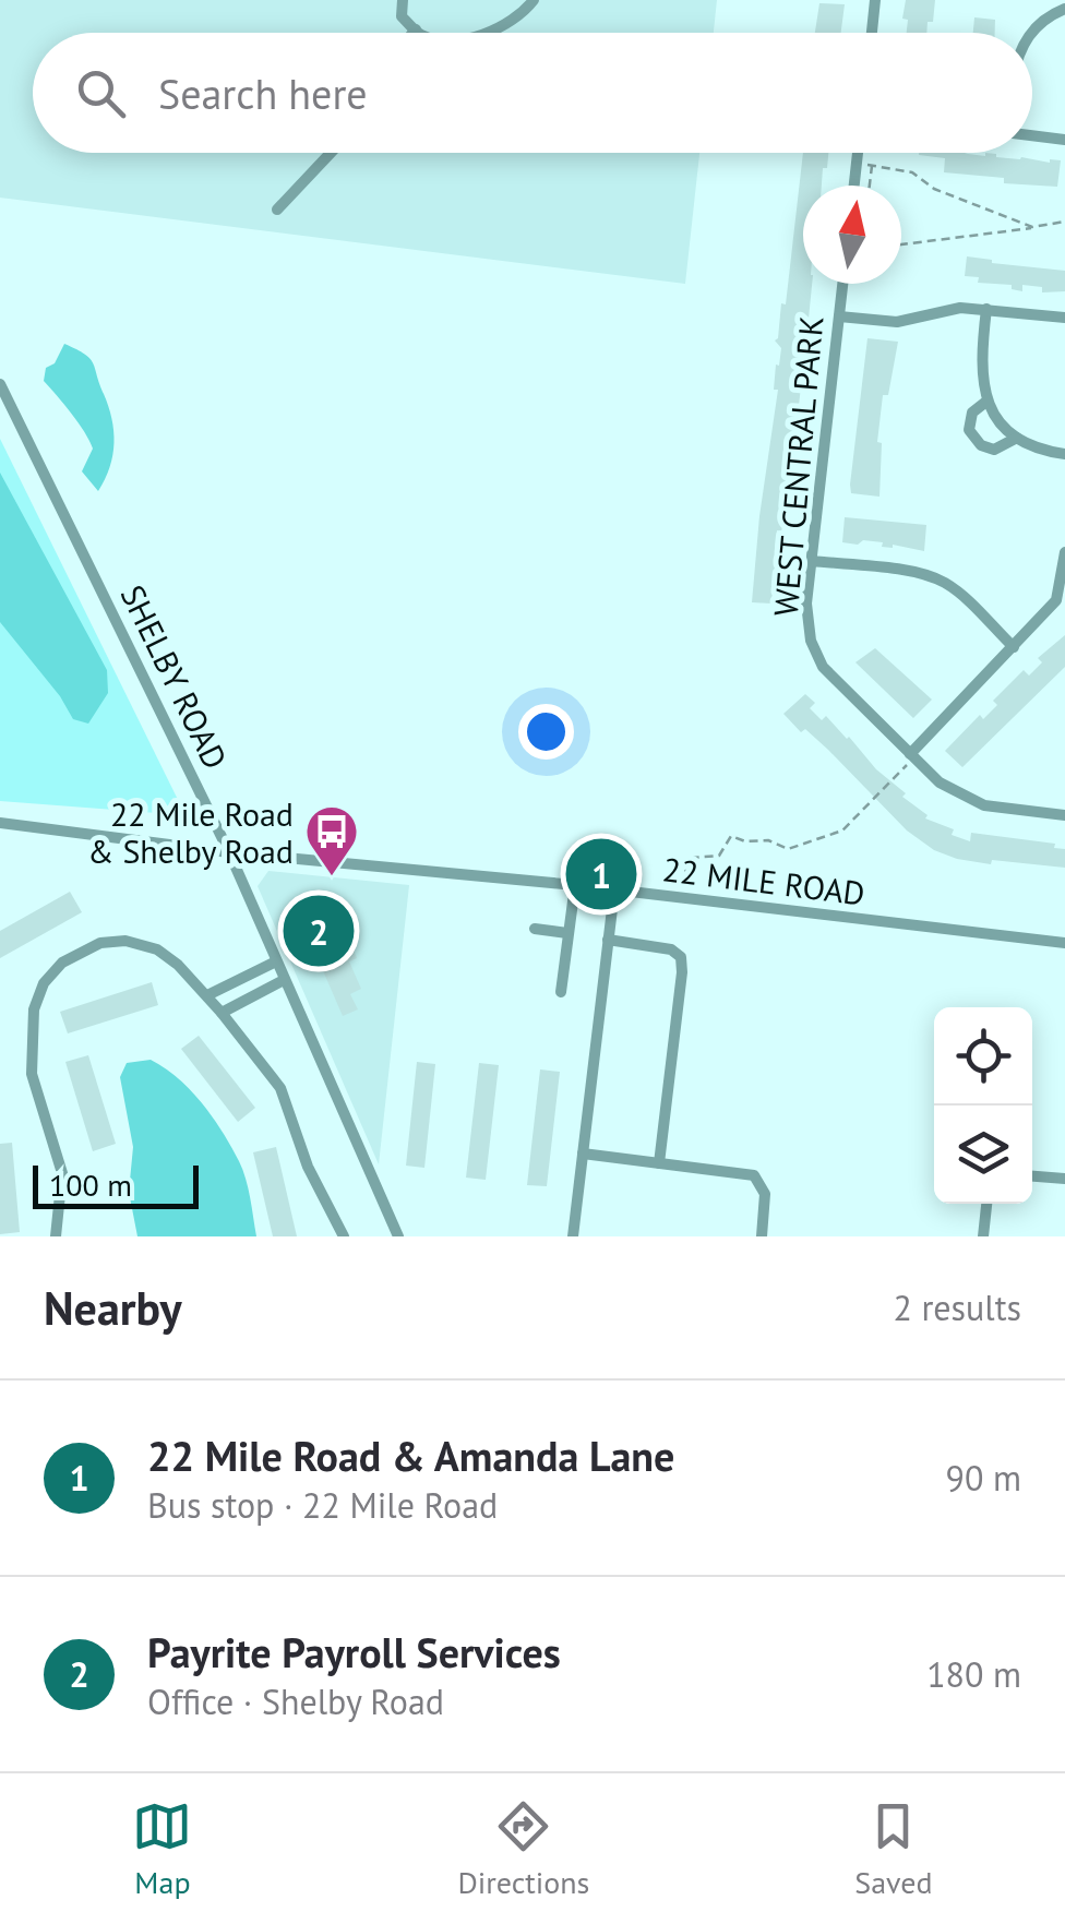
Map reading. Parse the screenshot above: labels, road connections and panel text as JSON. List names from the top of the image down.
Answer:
{
  "streets": {
    "street": ["WEST CENTRAL PARK", "SHELBY ROAD", "22 MILE ROAD"]
  },
  "crossings": [
    ["SHELBY ROAD", "22 MILE ROAD"]
  ],
  "places": {
    "bus stop": ["22 Mile Road & Shelby Road"]
  },
  "scale_bar": "100 m",
  "north": "top",
  "page": {
    "search": "Search here",
    "pins": ["1", "2"],
    "scale": "100 m",
    "heading": ["Nearby", "2 results"],
    "list": [
      {
        "mark": "1",
        "name": "22 Mile Road & Amanda Lane",
        "note": "Bus stop · 22 Mile Road",
        "value": "90 m"
      },
      {
        "mark": "2",
        "name": "Payrite Payroll Services",
        "note": "Office · Shelby Road",
        "value": "180 m"
      }
    ],
    "nav": ["Map", "Directions", "Saved"]
  }
}
